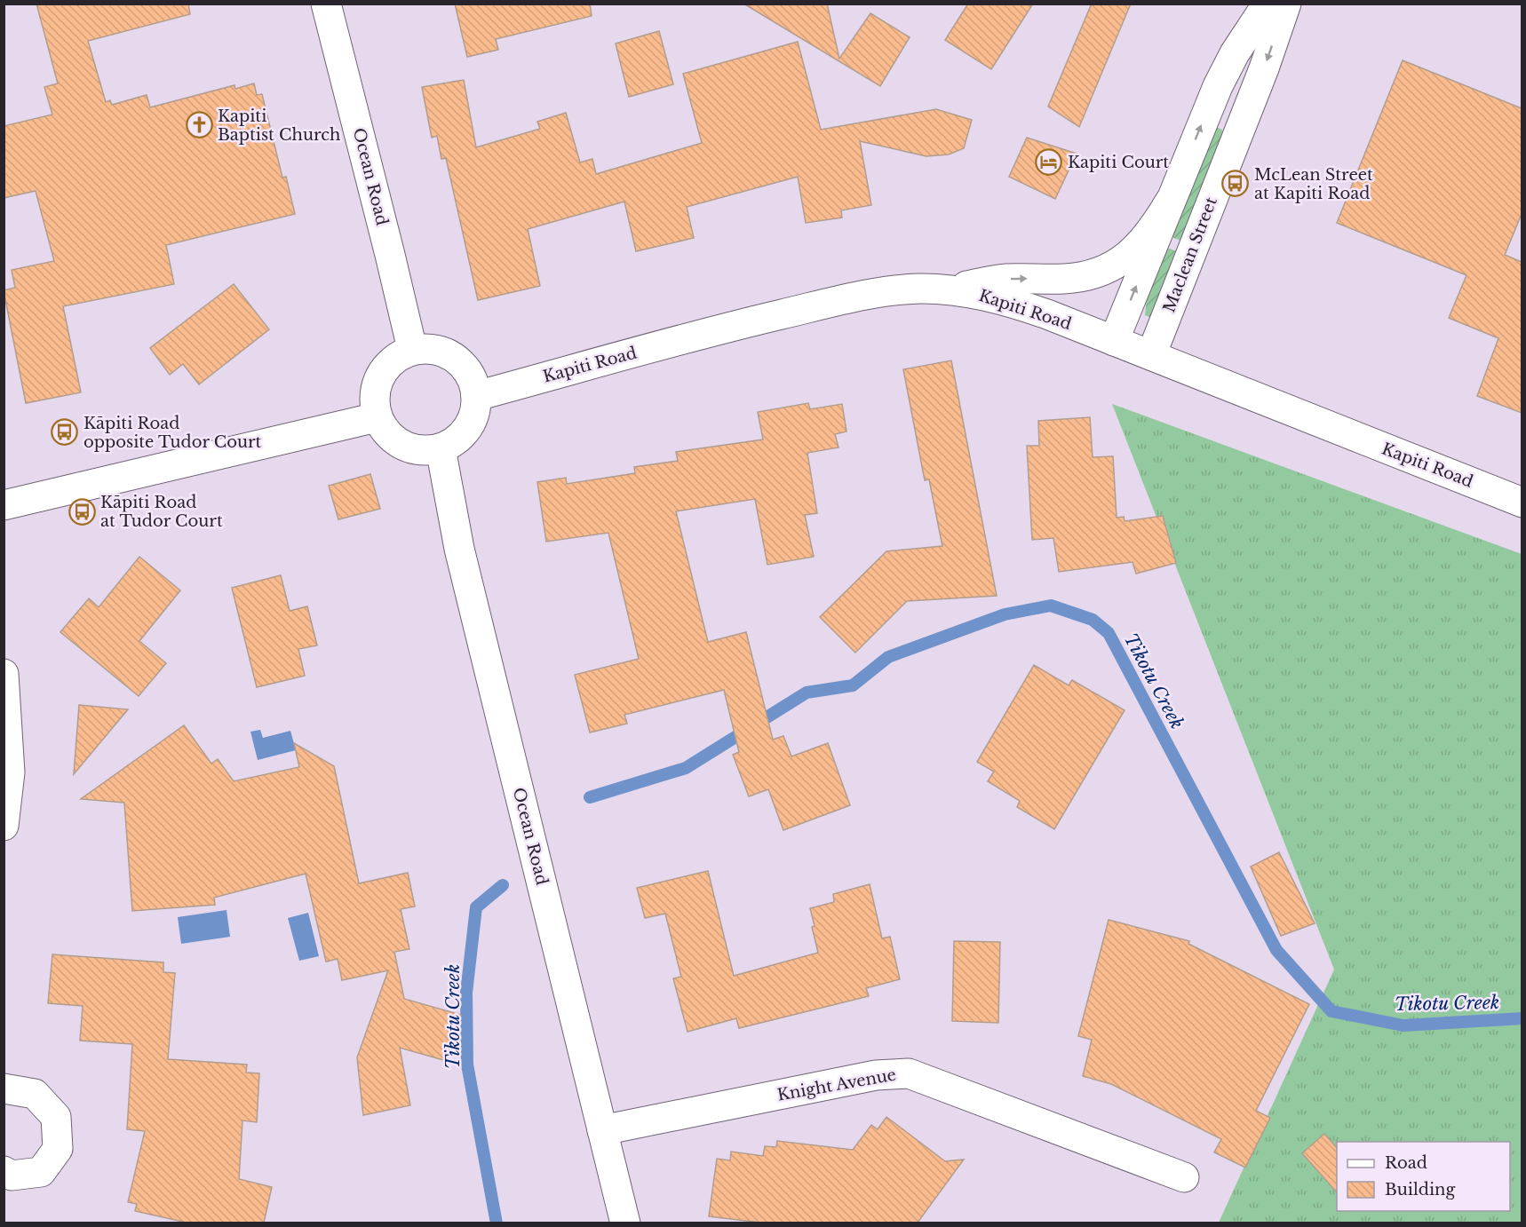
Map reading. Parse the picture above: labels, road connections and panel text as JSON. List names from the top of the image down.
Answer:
{
  "streets": {
    "street": [
      "Ocean Road",
      "Maclean Street",
      "Kapiti Road",
      "Knight Avenue"
    ]
  },
  "crossings": [
    ["Ocean Road", "Kapiti Road"],
    ["Ocean Road", "Knight Avenue"],
    ["Maclean Street", "Kapiti Road"]
  ],
  "water": ["Tikotu Creek"],
  "places": {
    "church": ["Kapiti Baptist Church"],
    "hotel": ["Kapiti Court"],
    "bus stop": ["McLean Street at Kapiti Road", "Kāpiti Road opposite Tudor Court", "Kāpiti Road at Tudor Court"]
  },
  "legend": ["Road", "Building"]
}
